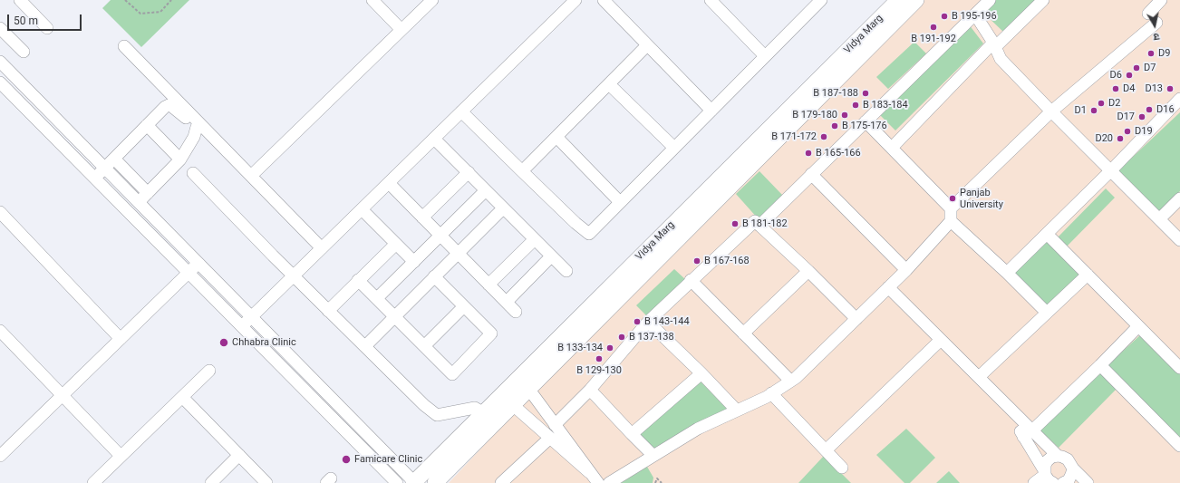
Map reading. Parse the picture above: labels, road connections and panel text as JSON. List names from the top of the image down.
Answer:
{
  "streets": {
    "main road": ["Vidya Marg"]
  },
  "places": [
    "B 195-196",
    "B 191-192",
    "D9",
    "D7",
    "D6",
    "D4",
    "D13",
    "B 187-188",
    "D2",
    "B 183-184",
    "D16",
    "D1",
    "B 179-180",
    "D17",
    "B 175-176",
    "D19",
    "B 171-172",
    "D20",
    "B 165-166",
    "Panjab University",
    "B 181-182",
    "B 167-168",
    "B 143-144",
    "B 137-138",
    "Chhabra Clinic",
    "B 133-134",
    "B 129-130",
    "Famicare Clinic"
  ],
  "scale_bar": "50 m",
  "north": "bottom"
}
